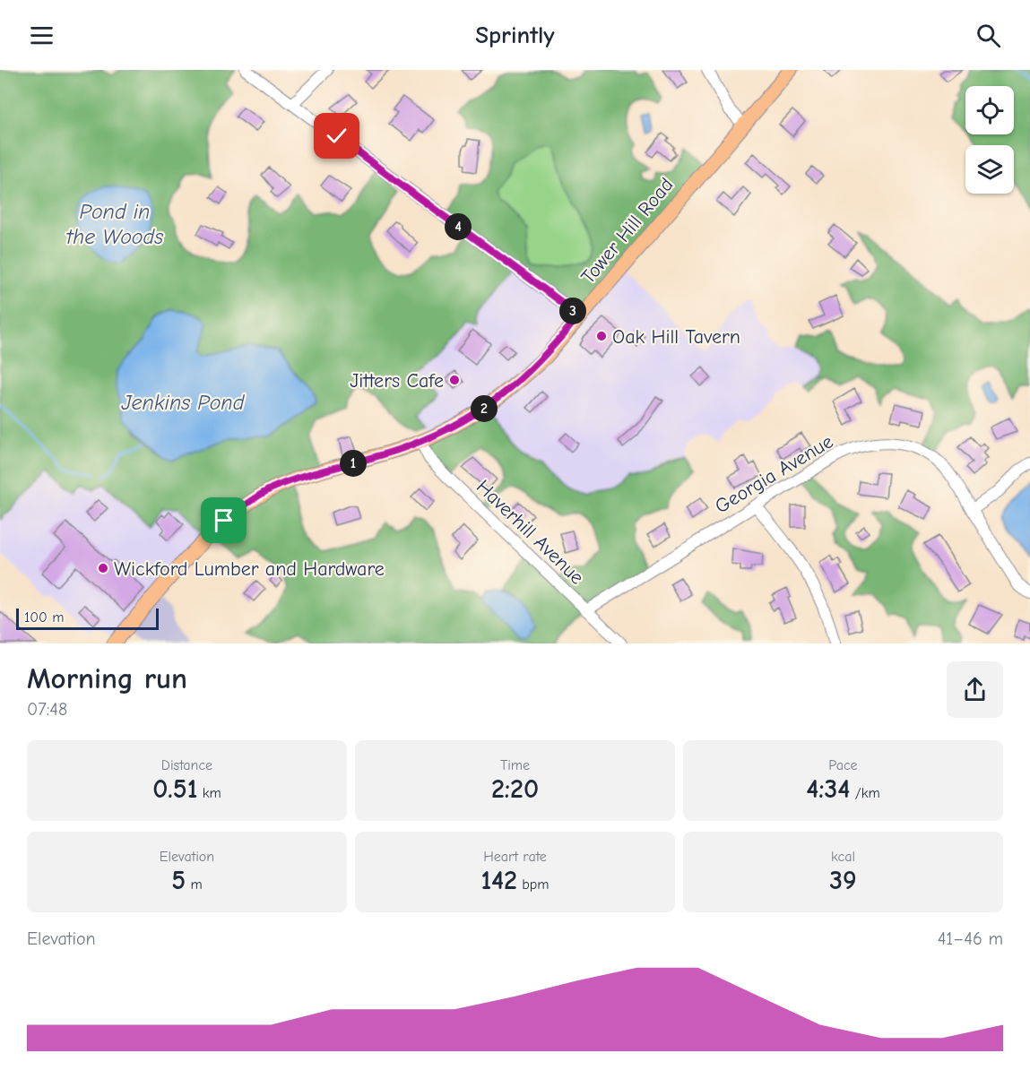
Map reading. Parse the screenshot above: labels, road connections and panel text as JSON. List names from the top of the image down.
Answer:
{
  "streets": {
    "main road": ["Tower Hill Road"],
    "street": ["Georgia Avenue", "Haverhill Avenue"]
  },
  "crossings": [
    ["Tower Hill Road", "Haverhill Avenue"],
    ["Georgia Avenue", "Haverhill Avenue"]
  ],
  "water": ["Pond in the Woods", "Jenkins Pond"],
  "places": ["Oak Hill Tavern", "Jitters Cafe", "Wickford Lumber and Hardware"],
  "scale_bar": "100 m",
  "page": {
    "header": "Sprintly",
    "pins": [
      "4",
      "3",
      "2",
      "1"
    ],
    "scale": "100 m",
    "heading": ["Morning run", "07:48"],
    "stats": [
      ["Distance", "0.51 km"],
      ["Time", "2:20"],
      ["Pace", "4:34 /km"],
      ["Elevation", "5 m"],
      ["Heart rate", "142 bpm"],
      ["kcal", "39"]
    ],
    "chart": ["Elevation", "41–46 m"]
  }
}
